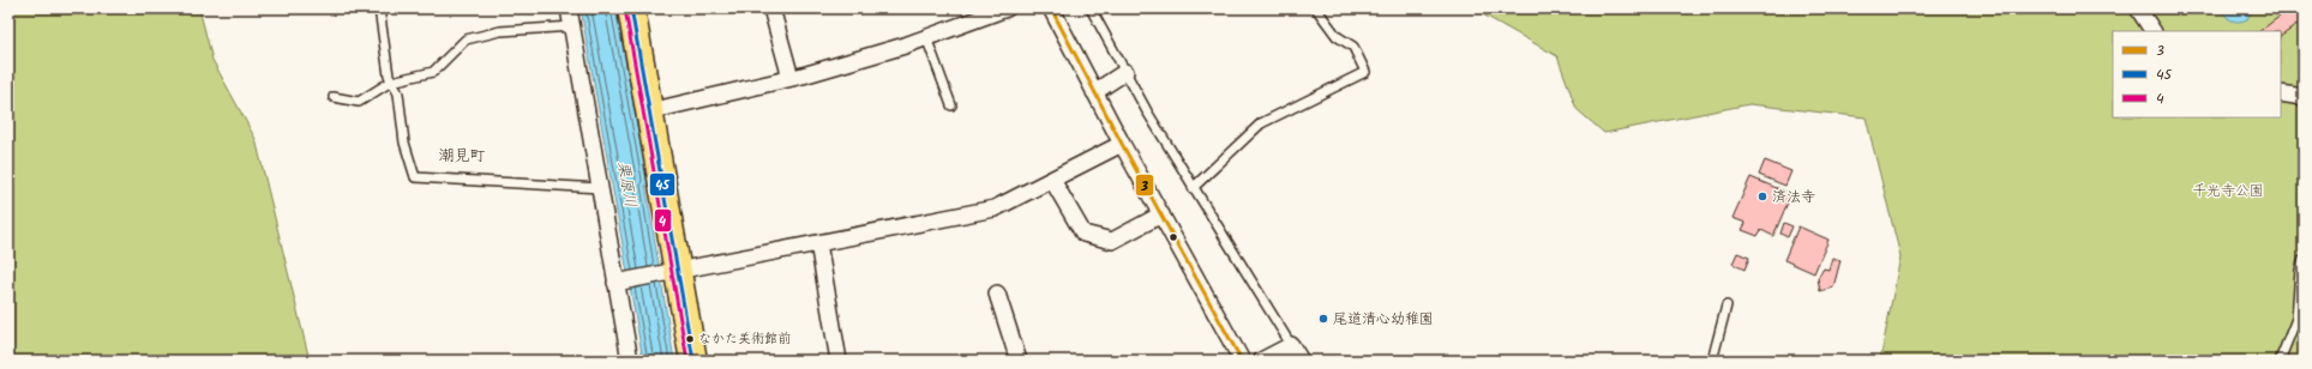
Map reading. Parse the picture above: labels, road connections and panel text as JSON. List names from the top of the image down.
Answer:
{
  "districts": ["潮見町"],
  "water": ["栗原川"],
  "parks": ["千光寺公園"],
  "places": ["済法寺", "尾道清心幼稚園", "なかた美術館前"],
  "lines": ["transit line 3", "transit line 45", "transit line 4"],
  "legend": ["3", "45", "4"]
}
